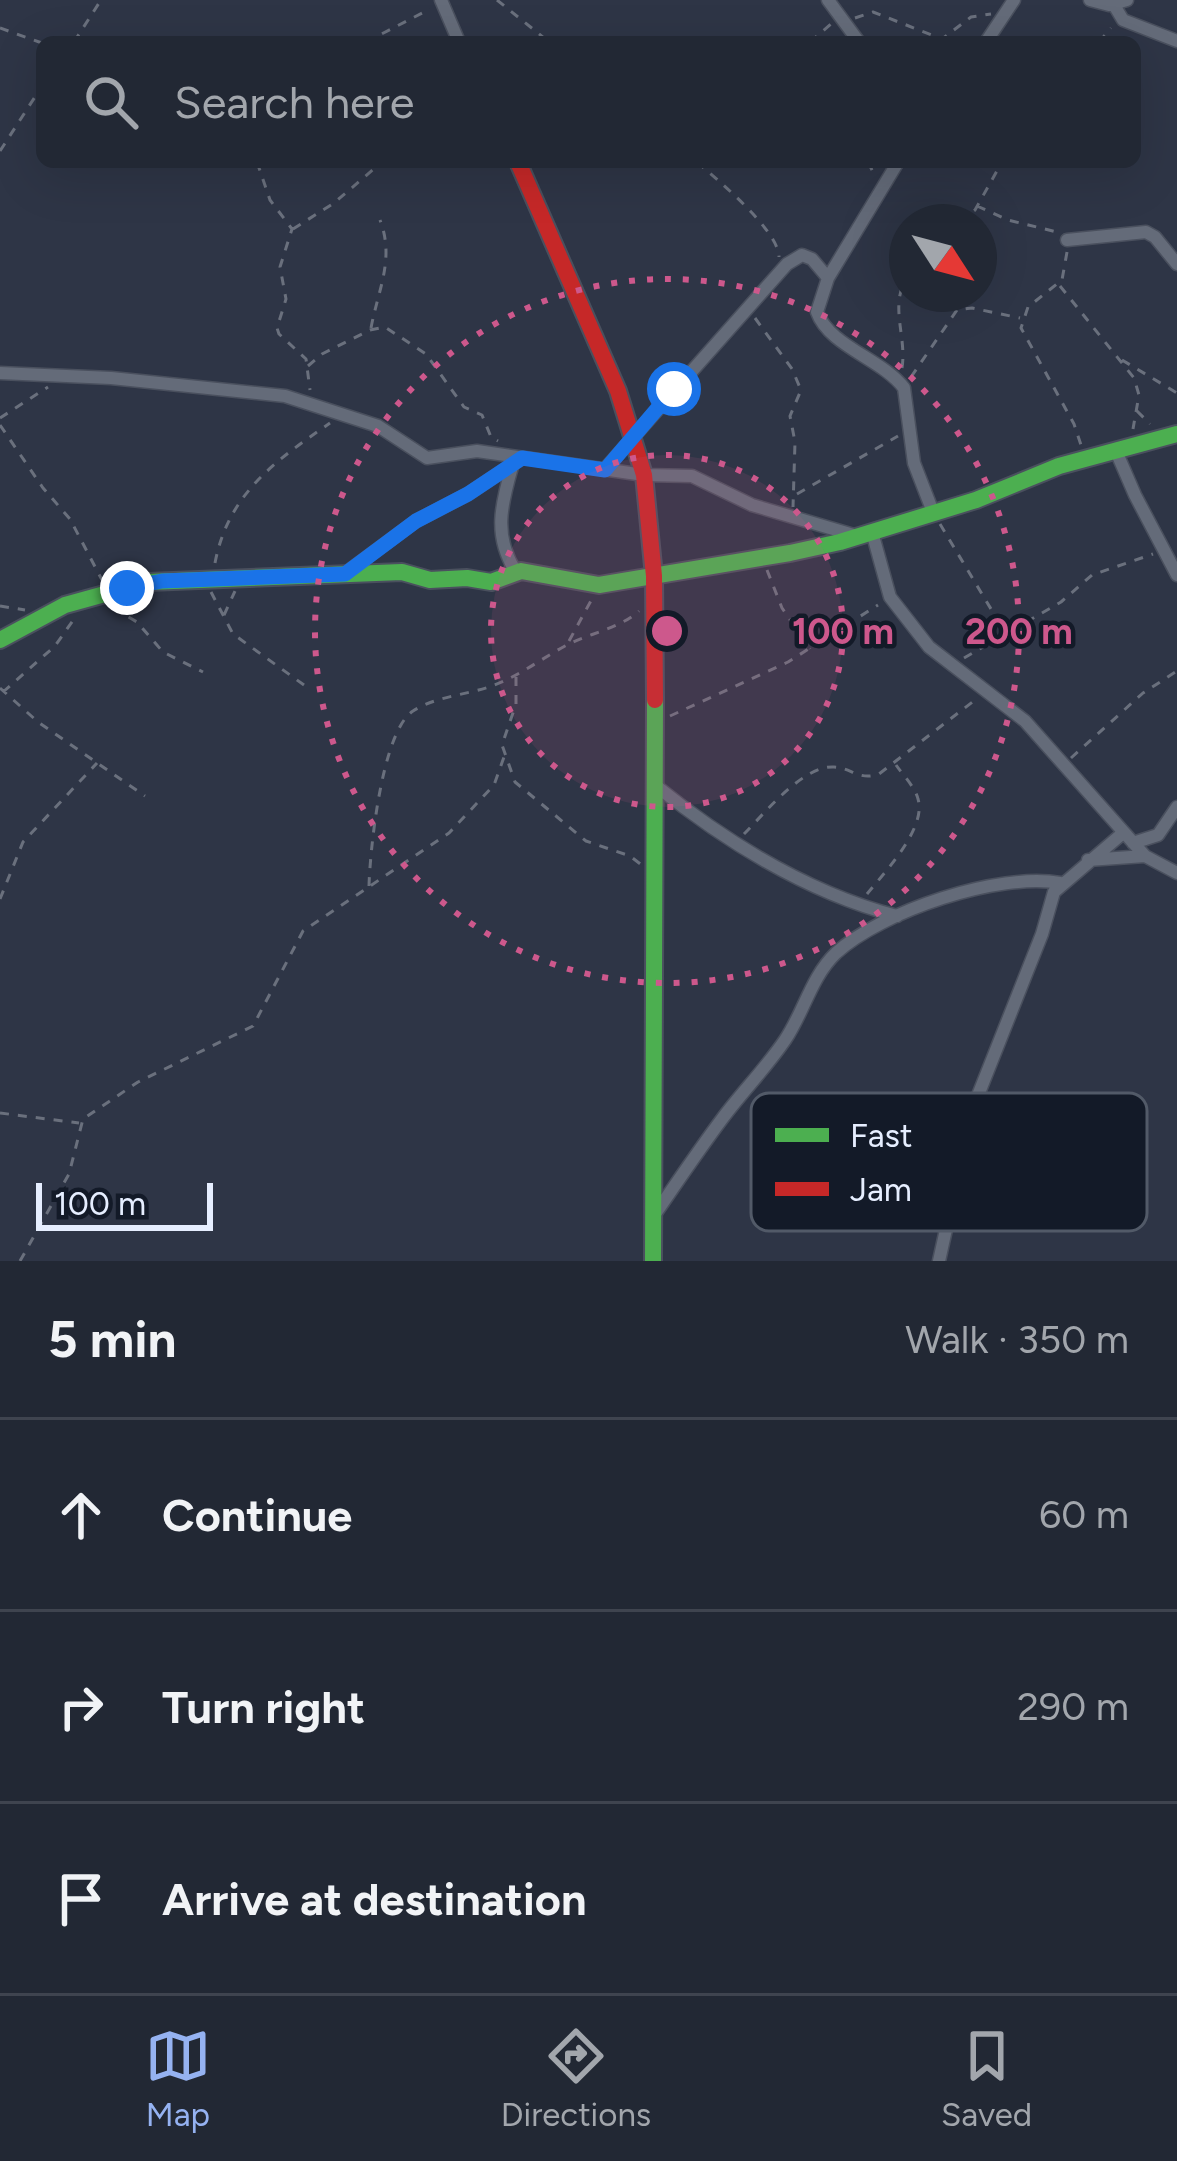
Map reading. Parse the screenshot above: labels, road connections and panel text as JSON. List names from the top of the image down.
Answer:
{
  "legend": ["Fast", "Jam"],
  "scale_bar": "100 m",
  "north": "bottom right",
  "page": {
    "search": "Search here",
    "scale": "100 m",
    "heading": ["5 min", "Walk · 350 m"],
    "list": [
      ["Continue", "60 m"],
      ["Turn right", "290 m"],
      "Arrive at destination"
    ],
    "nav": ["Map", "Directions", "Saved"]
  },
  "rings": ["100 m", "200 m"]
}
